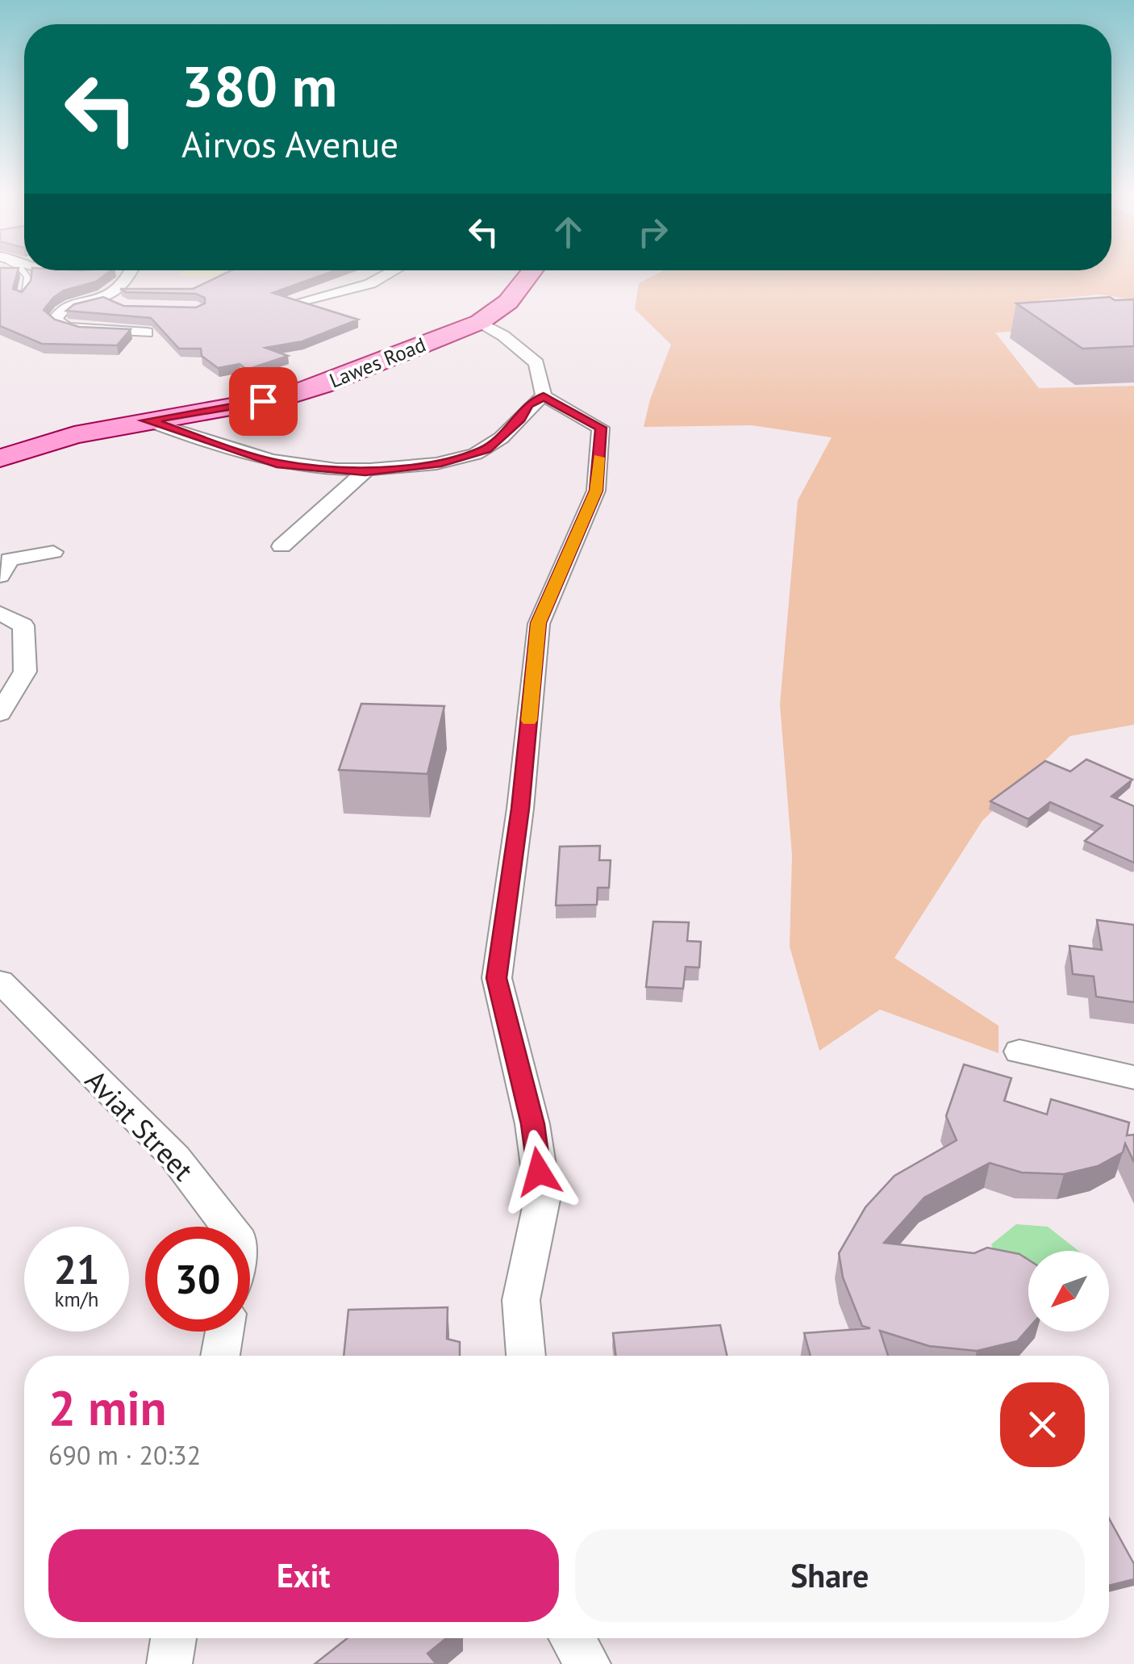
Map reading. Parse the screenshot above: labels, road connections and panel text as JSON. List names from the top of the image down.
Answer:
{
  "streets": {
    "main road": ["Lawes Road"],
    "street": ["Aviat Street"]
  },
  "north": "bottom left",
  "page": {
    "turn": ["380 m", "Airvos Avenue"],
    "speed": "21 km/h",
    "limit": "30",
    "heading": ["2 min", "690 m · 20:32"],
    "buttons": ["Exit", "Share"]
  }
}
